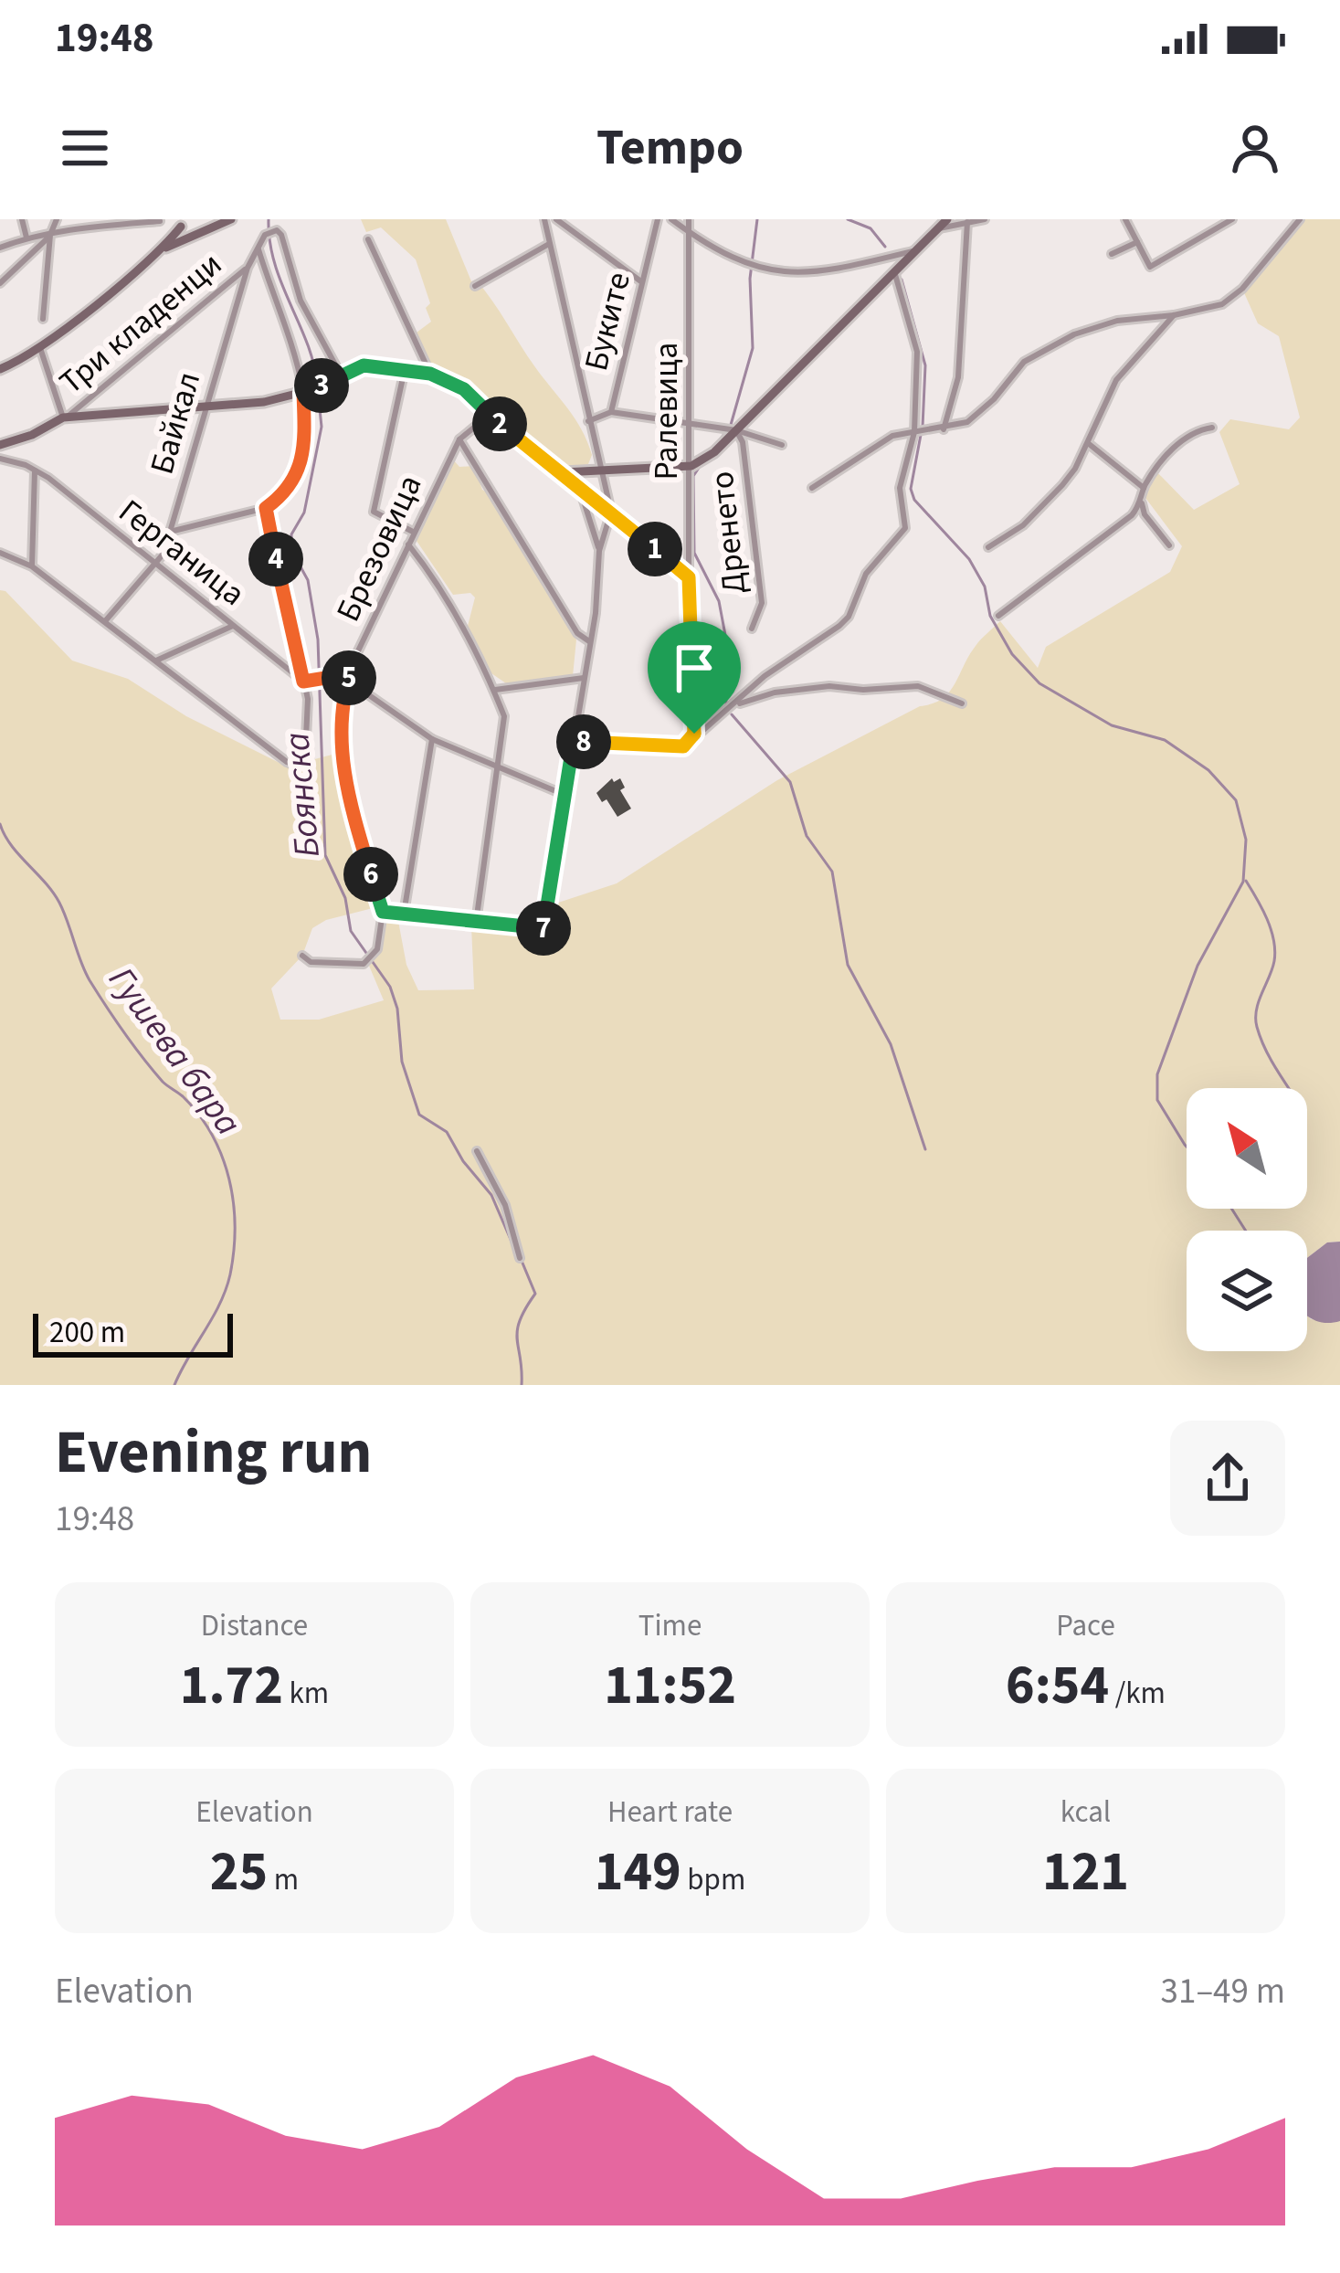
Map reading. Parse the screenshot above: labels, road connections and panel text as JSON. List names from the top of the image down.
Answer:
{
  "streets": {
    "street": [
      "Буките",
      "Три кладенци",
      "Ралевица",
      "Байкал",
      "Дренето",
      "Брезовица",
      "Герганица"
    ]
  },
  "crossings": [
    ["Три кладенци", "Байкал"],
    ["Байкал", "Герганица"]
  ],
  "water": ["Боянска", "Гушева бара"],
  "scale_bar": "200 m",
  "north": "top left",
  "page": {
    "status": "19:48",
    "header": "Tempo",
    "pins": [
      "3",
      "2",
      "1",
      "4",
      "5",
      "8",
      "6",
      "7"
    ],
    "scale": "200 m",
    "heading": ["Evening run", "19:48"],
    "stats": [
      ["Distance", "1.72 km"],
      ["Time", "11:52"],
      ["Pace", "6:54 /km"],
      ["Elevation", "25 m"],
      ["Heart rate", "149 bpm"],
      ["kcal", "121"]
    ],
    "chart": ["Elevation", "31–49 m"]
  }
}
